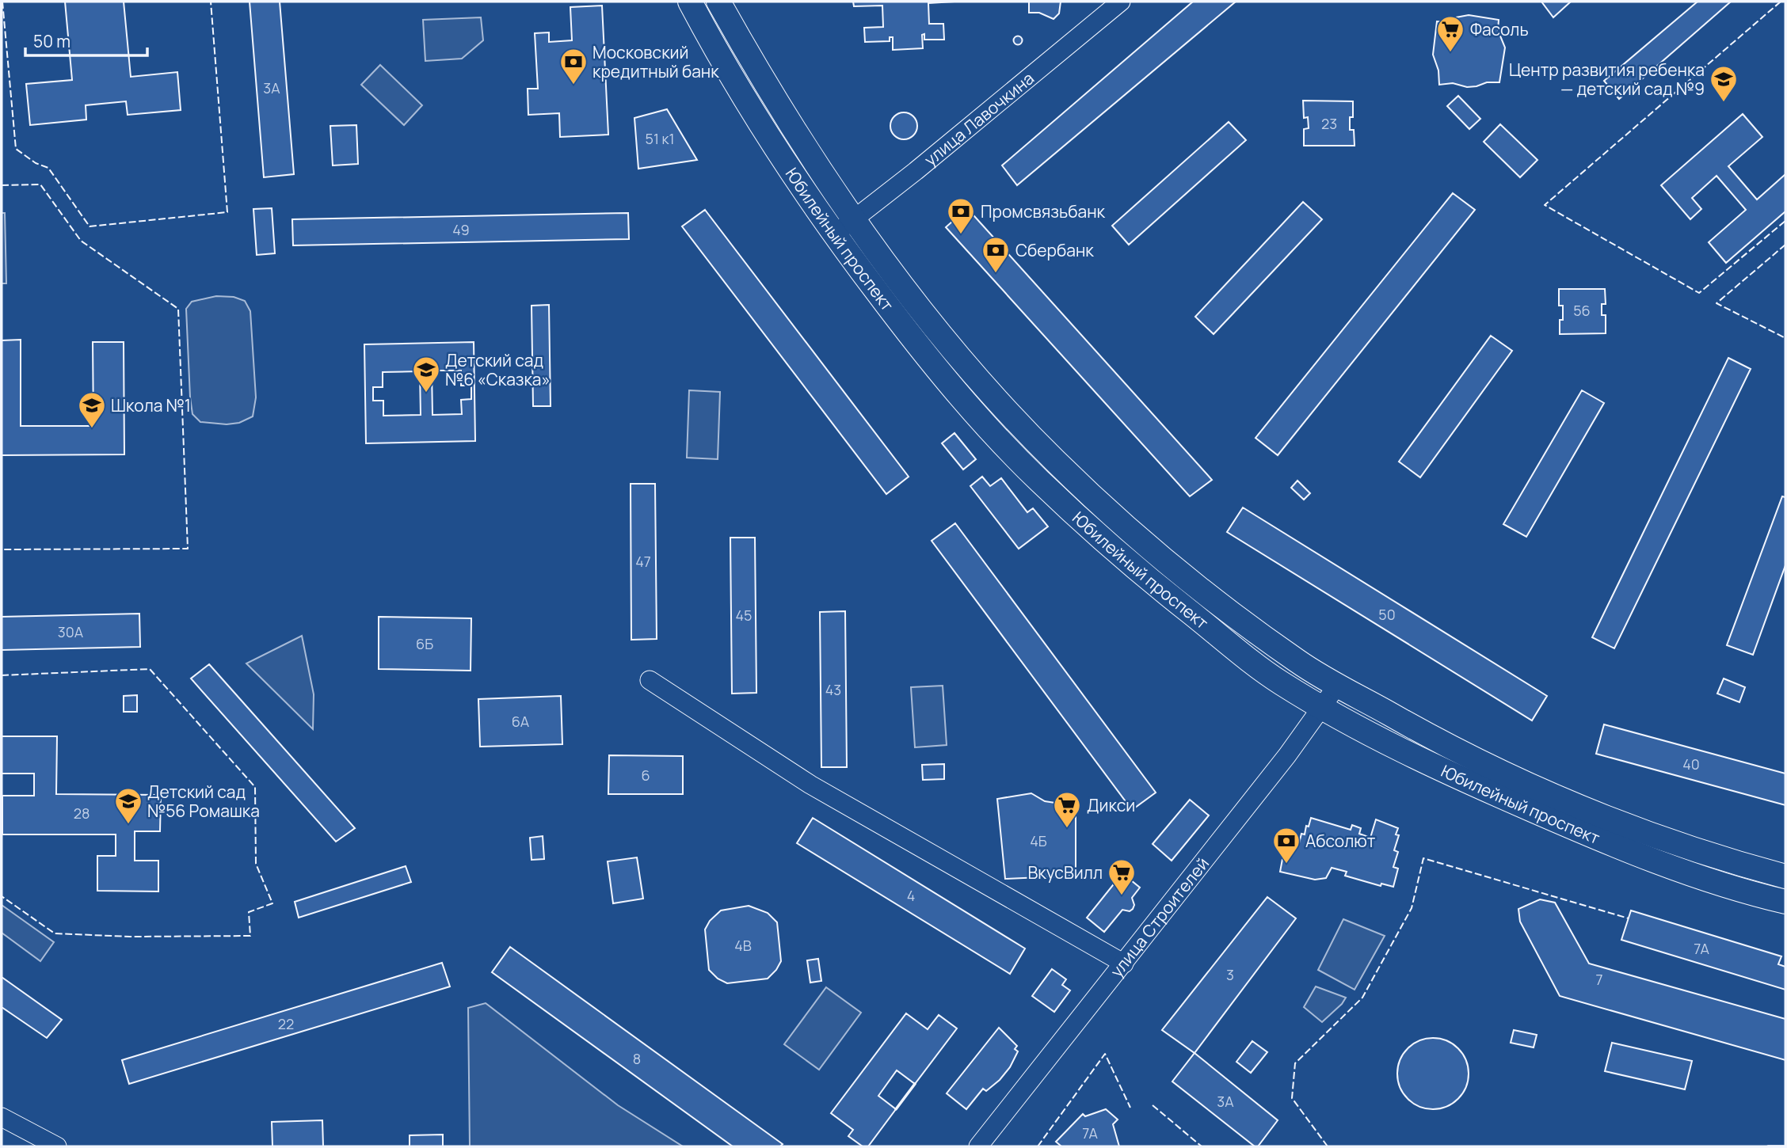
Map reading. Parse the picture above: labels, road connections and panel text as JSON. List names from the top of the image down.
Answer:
{
  "streets": {
    "main road": ["Юбилейный проспект"],
    "street": ["улица Лавочкина", "улица Строителей"]
  },
  "crossings": [
    ["улица Лавочкина", "Юбилейный проспект"],
    ["Юбилейный проспект", "улица Строителей"]
  ],
  "places": {
    "supermarket": ["Фасоль", "Дикси", "ВкусВилл"],
    "bank": [
      "Московский кредитный банк",
      "Промсвязьбанк",
      "Сбербанк",
      "Абсолют"
    ],
    "school or university": [
      "Центр развития ребенка — детский сад №9",
      "Детский сад №6 «Сказка»",
      "Школа №1",
      "Детский сад №56 Ромашка"
    ]
  },
  "house_numbers": [
    "3А",
    "23",
    "51 к1",
    "49",
    "56",
    "47",
    "50",
    "45",
    "30А",
    "6Б",
    "43",
    "6А",
    "40",
    "6",
    "28",
    "4Б",
    "4",
    "4В",
    "7А",
    "3",
    "7",
    "22",
    "8",
    "3А",
    "7А"
  ],
  "scale_bar": "50 m"
}
